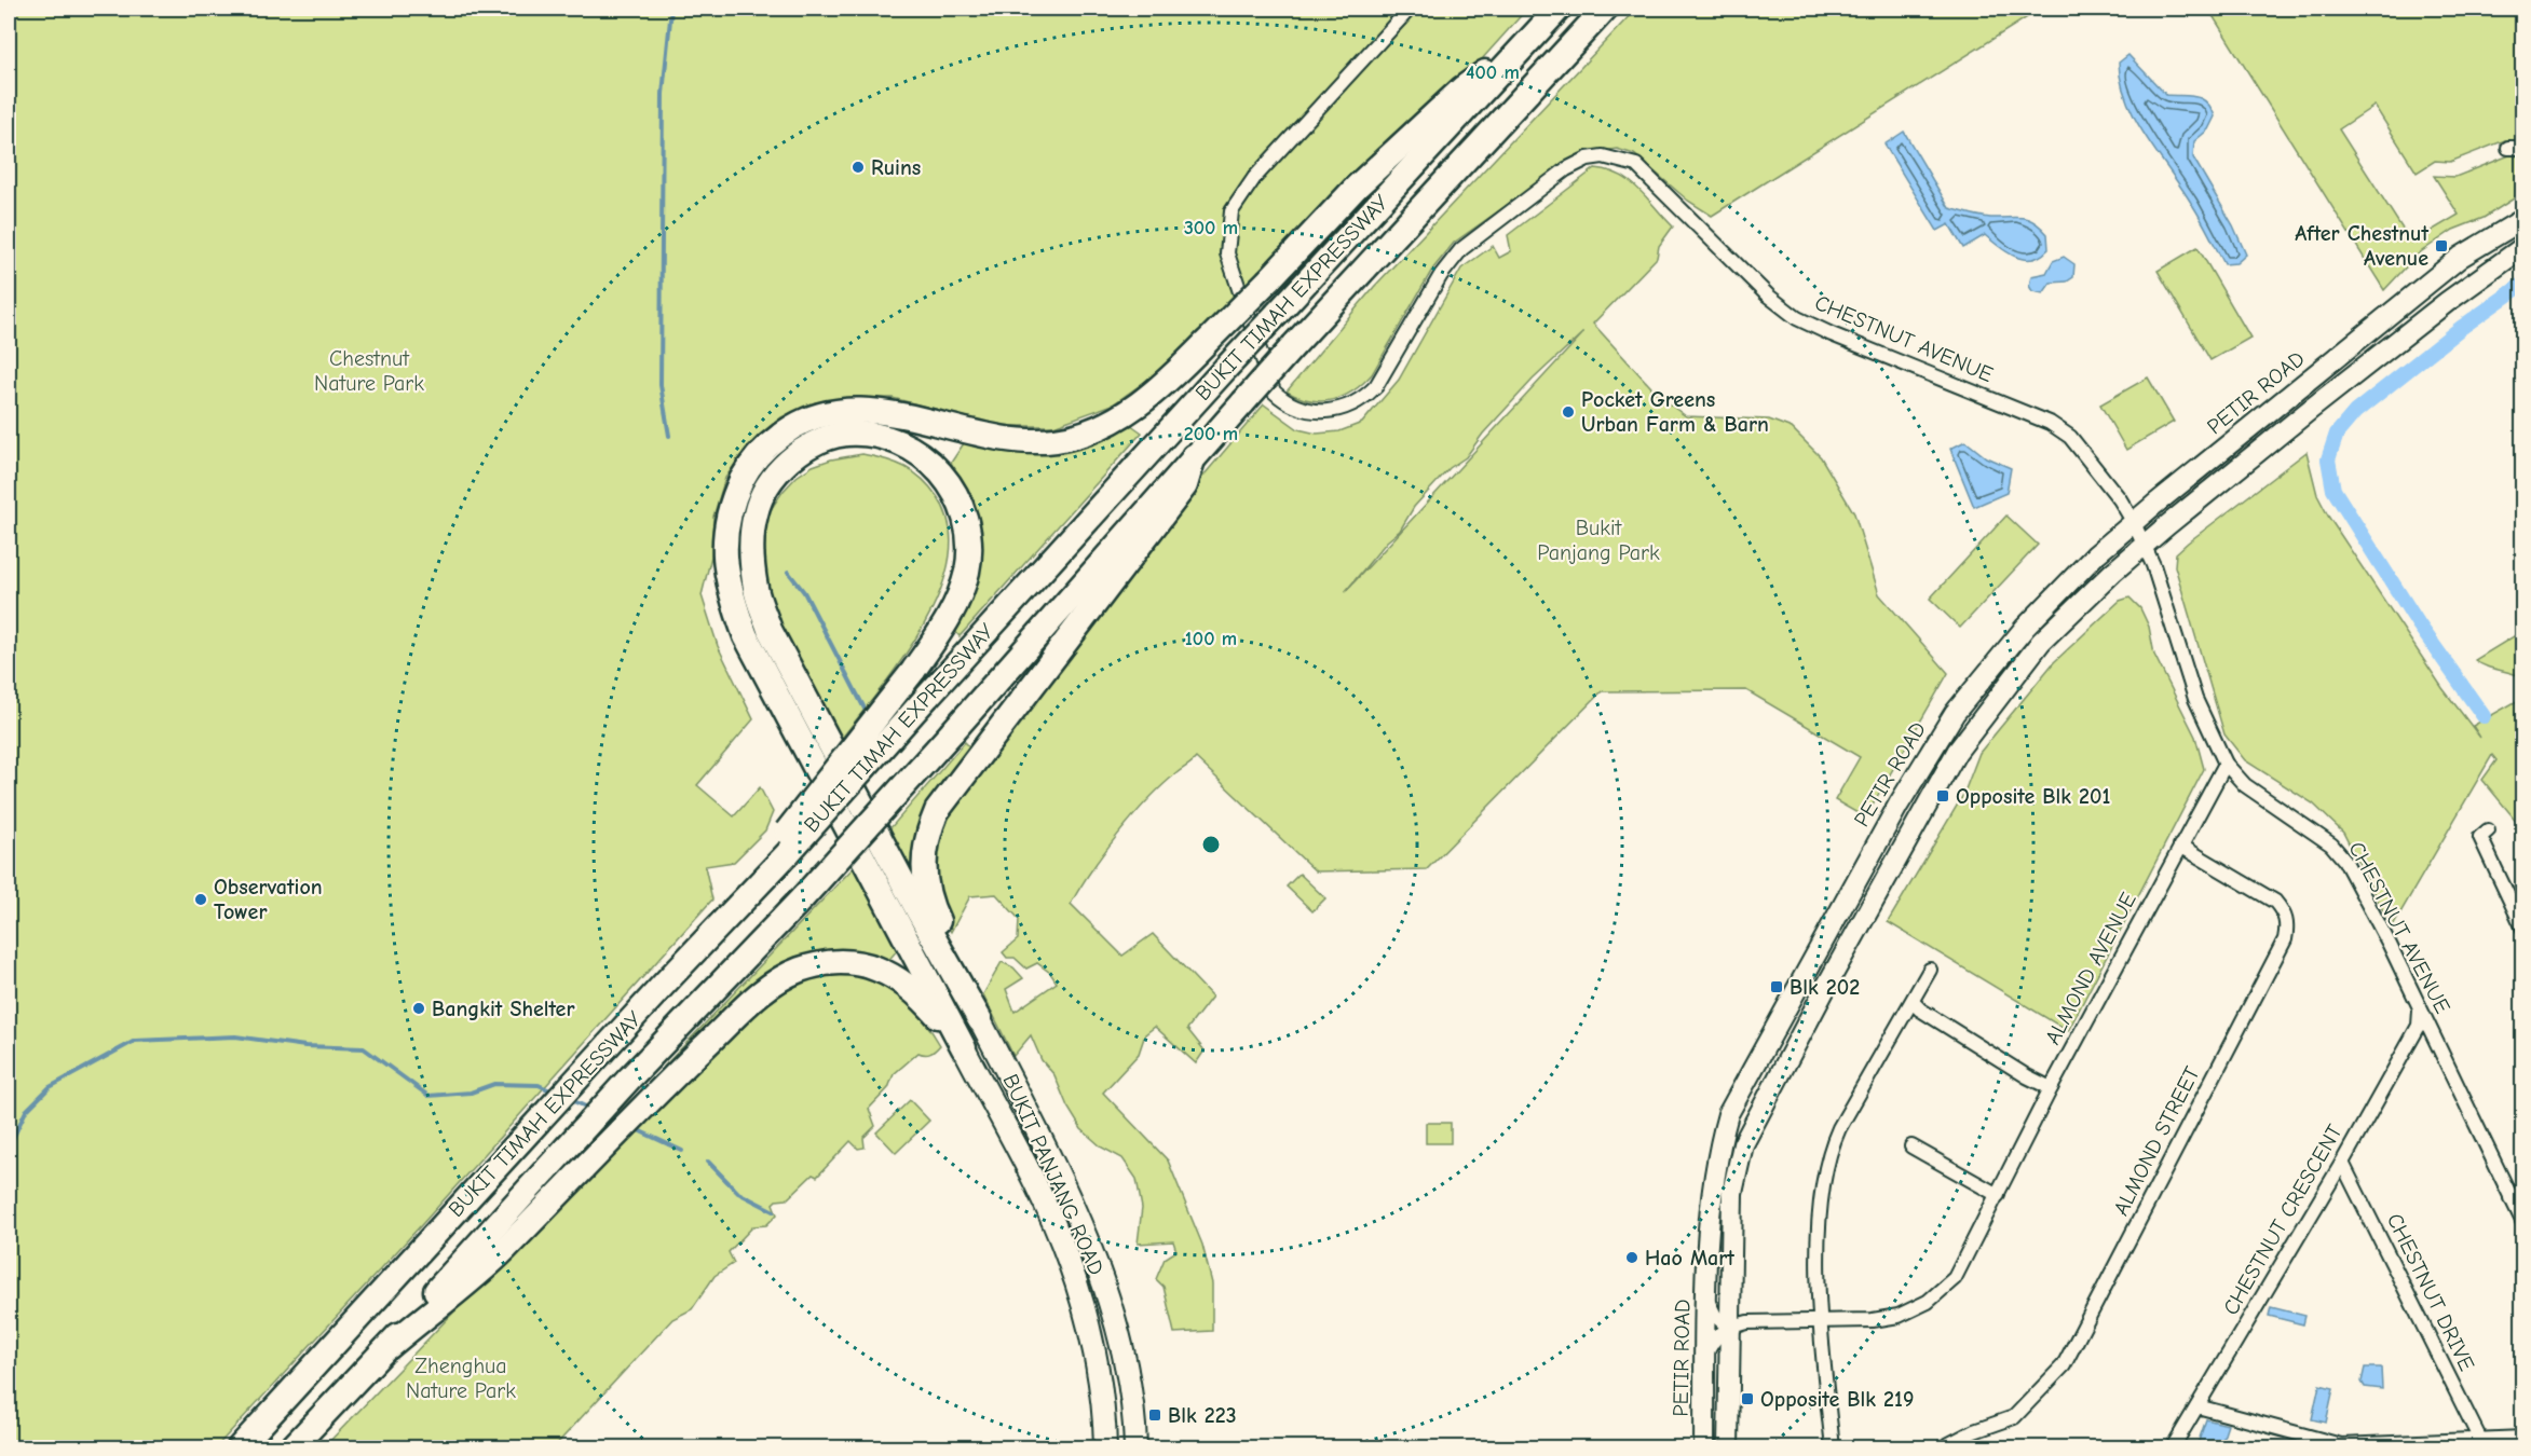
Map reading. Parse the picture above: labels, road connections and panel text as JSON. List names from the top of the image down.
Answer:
{
  "streets": {
    "highway": ["BUKIT TIMAH EXPRESSWAY"],
    "main road": ["PETIR ROAD", "BUKIT PANJANG ROAD"],
    "street": [
      "CHESTNUT AVENUE",
      "ALMOND AVENUE",
      "ALMOND STREET",
      "CHESTNUT CRESCENT",
      "CHESTNUT DRIVE"
    ]
  },
  "crossings": [
    ["CHESTNUT AVENUE", "PETIR ROAD"],
    ["CHESTNUT AVENUE", "ALMOND AVENUE"],
    ["CHESTNUT AVENUE", "CHESTNUT CRESCENT"],
    ["PETIR ROAD", "ALMOND AVENUE"],
    ["ALMOND AVENUE", "ALMOND STREET"],
    ["CHESTNUT CRESCENT", "CHESTNUT DRIVE"]
  ],
  "parks": ["Chestnut Nature Park", "Bukit Panjang Park", "Zhenghua Nature Park"],
  "places": {
    "other": [
      "Ruins",
      "Pocket Greens Urban Farm & Barn",
      "Observation Tower",
      "Bangkit Shelter",
      "Hao Mart"
    ],
    "transit": [
      "After Chestnut Avenue",
      "Opposite Blk 201",
      "Blk 202",
      "Opposite Blk 219",
      "Blk 223"
    ]
  },
  "rings": [
    "400 m",
    "300 m",
    "200 m",
    "100 m"
  ]
}
